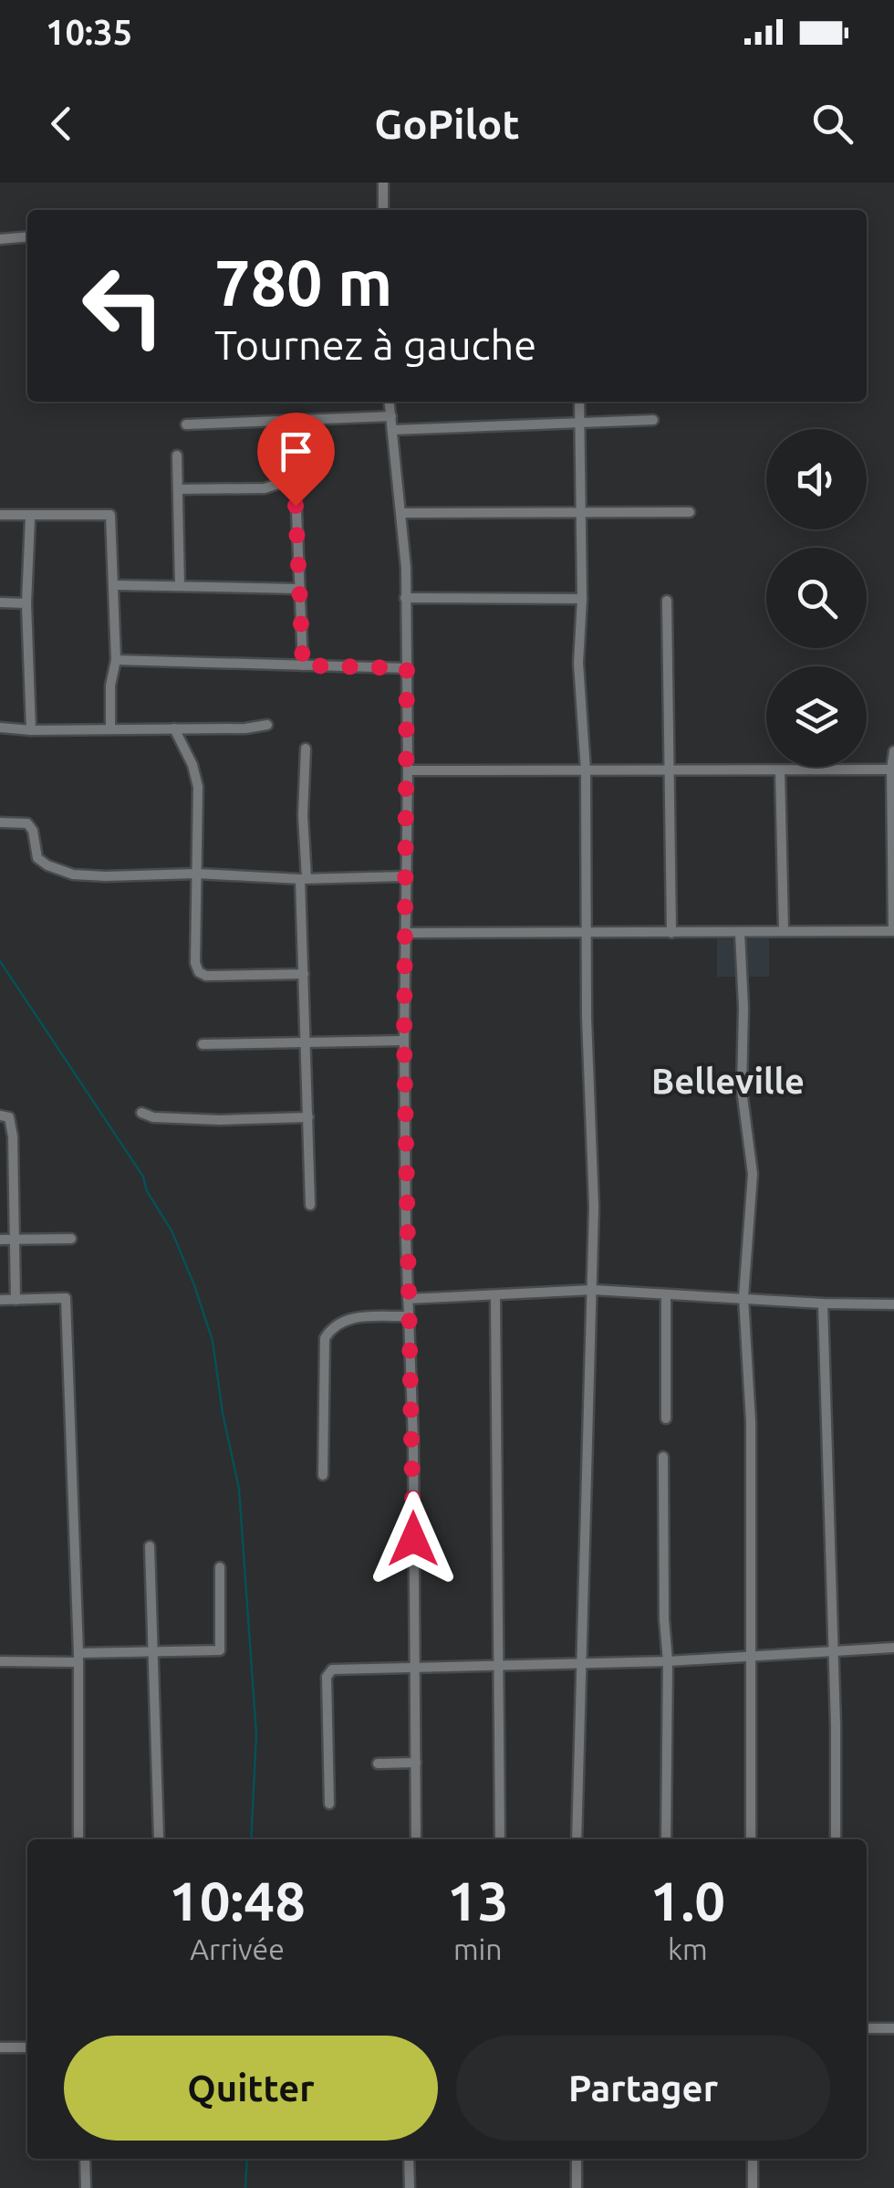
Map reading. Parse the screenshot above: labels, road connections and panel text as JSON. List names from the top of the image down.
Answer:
{
  "districts": ["Belleville"],
  "page": {
    "status": "10:35",
    "header": "GoPilot",
    "turn": ["780 m", "Tournez à gauche"],
    "eta": [
      "10:48",
      "Arrivée",
      "13",
      "min",
      "1.0",
      "km"
    ],
    "buttons": ["Quitter", "Partager"]
  }
}
